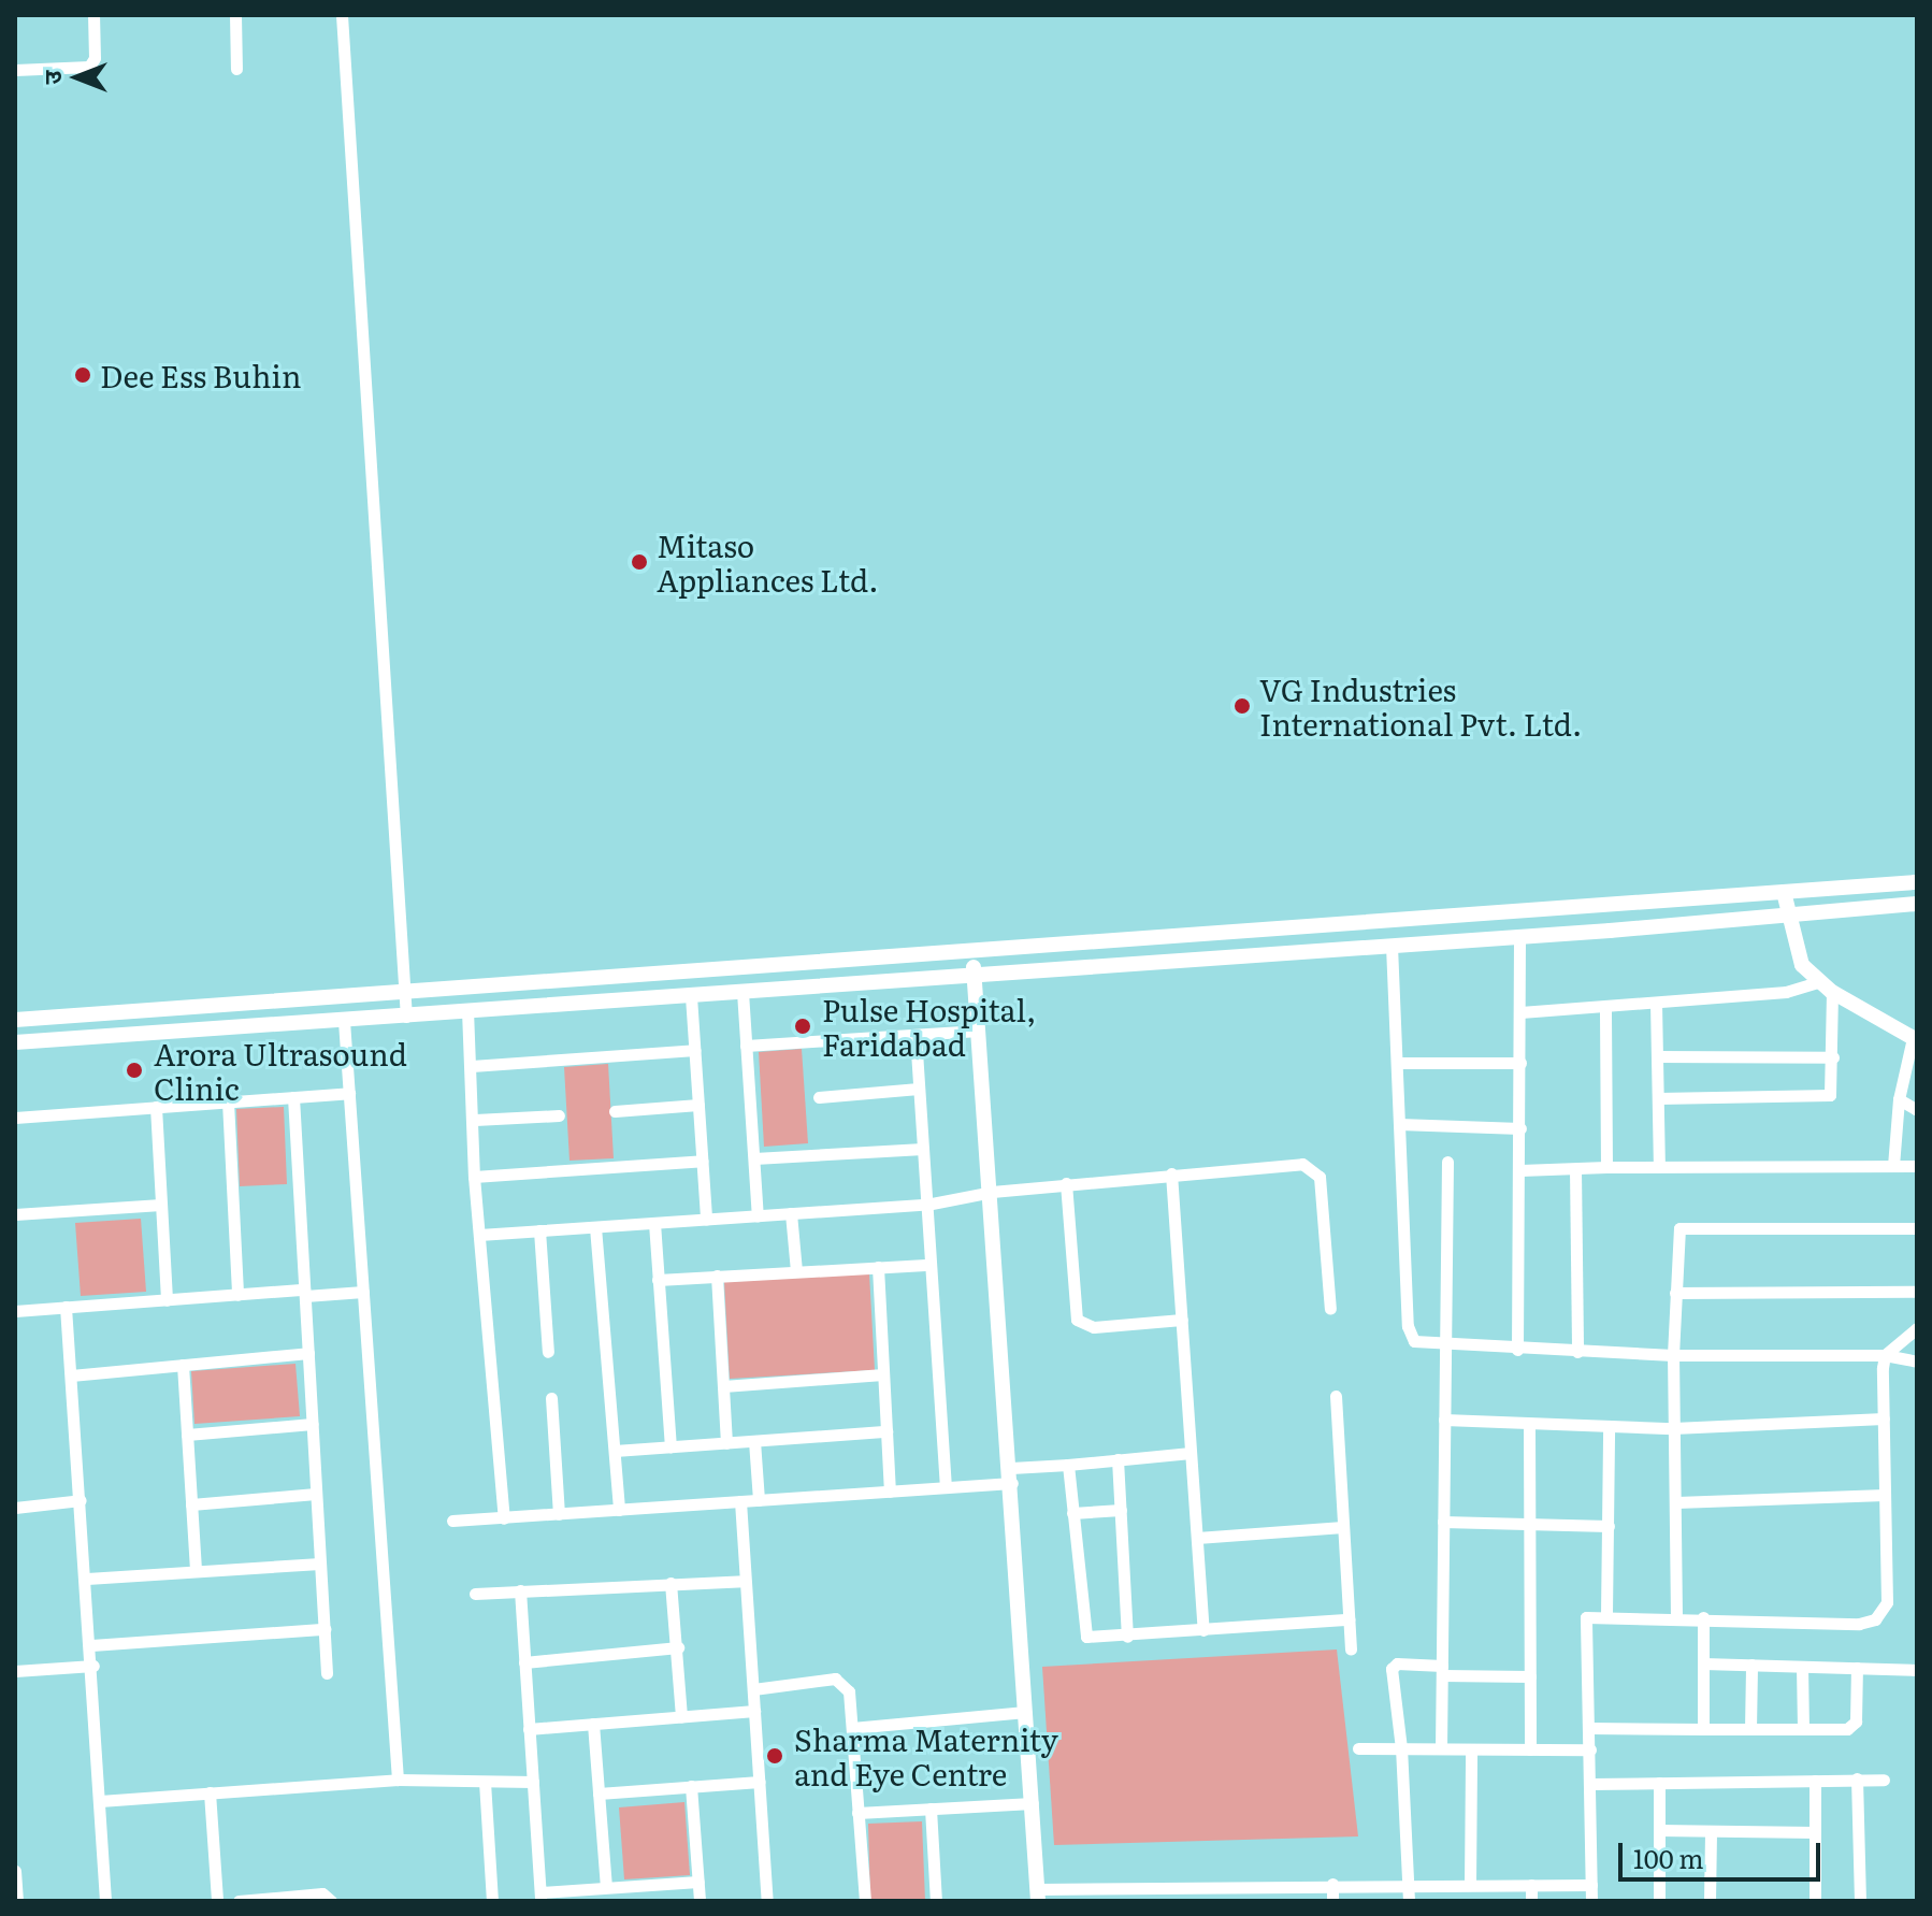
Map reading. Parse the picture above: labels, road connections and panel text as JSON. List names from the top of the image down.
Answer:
{
  "places": [
    "Dee Ess Buhin",
    "Mitaso Appliances Ltd.",
    "VG Industries International Pvt. Ltd.",
    "Pulse Hospital, Faridabad",
    "Arora Ultrasound Clinic",
    "Sharma Maternity and Eye Centre"
  ],
  "scale_bar": "100 m",
  "north": "left"
}
